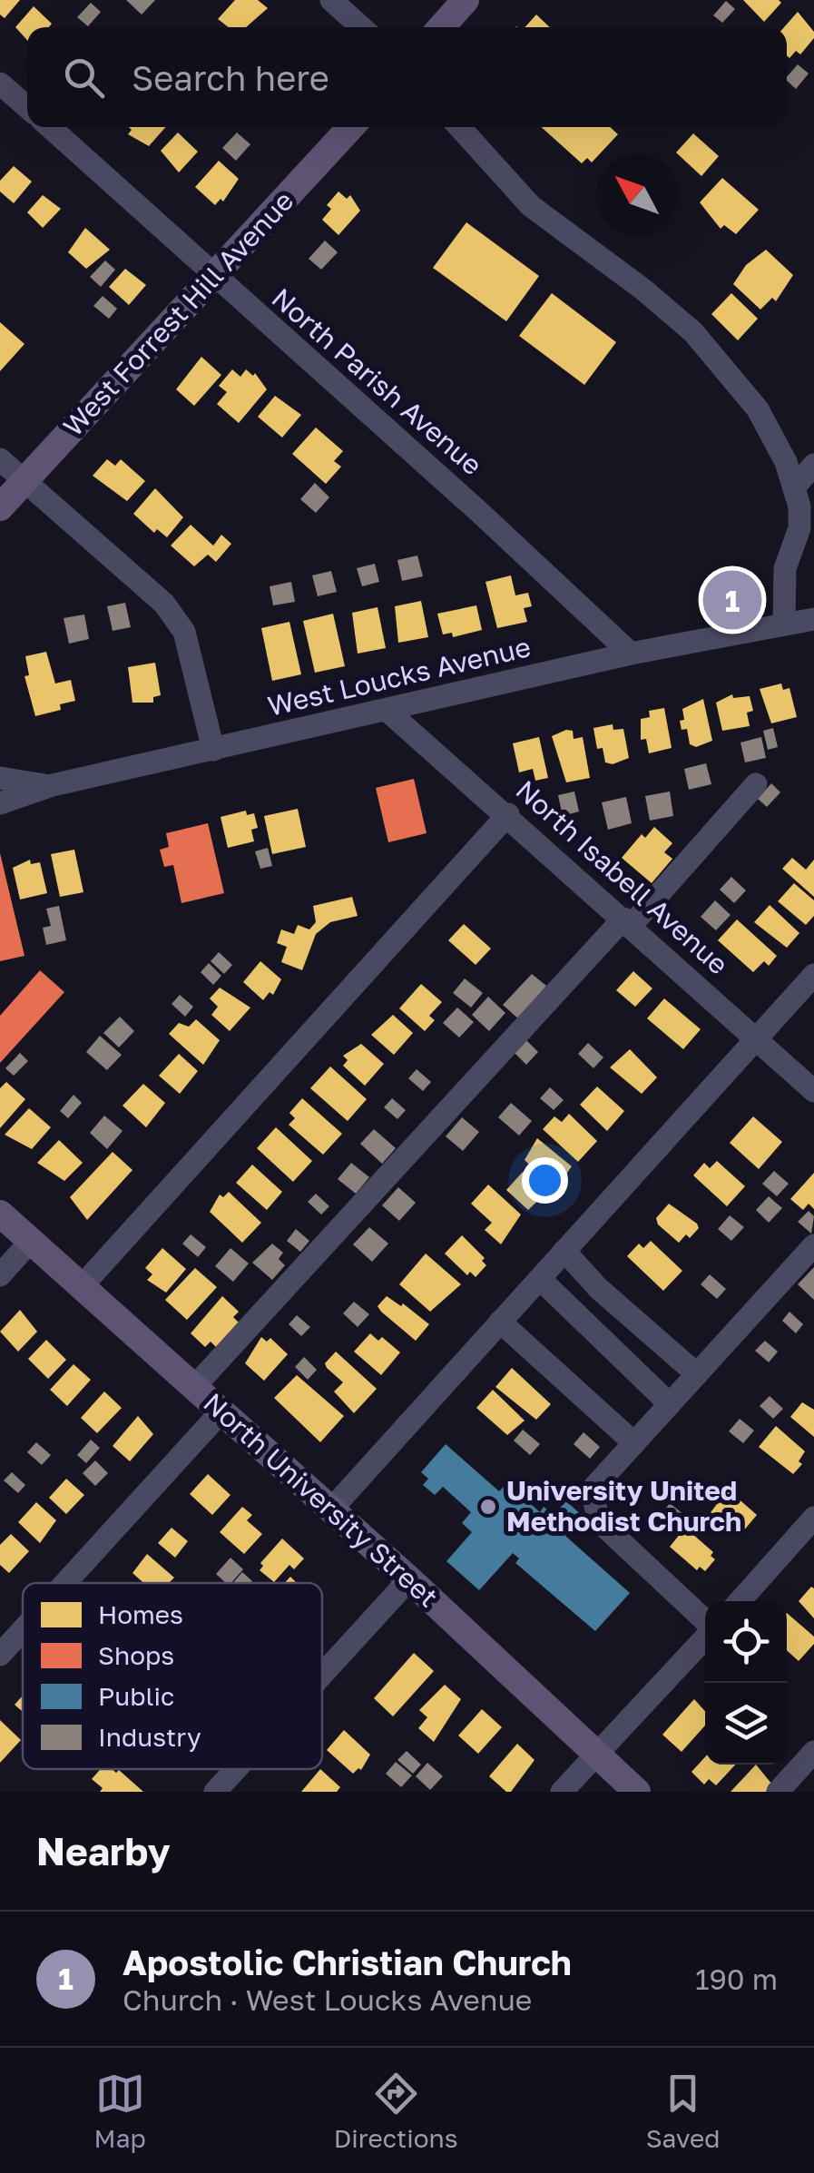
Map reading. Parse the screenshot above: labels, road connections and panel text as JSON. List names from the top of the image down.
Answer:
{
  "streets": {
    "main road": ["West Forrest Hill Avenue", "North University Street"],
    "street": ["North Parish Avenue", "West Loucks Avenue", "North Isabell Avenue"]
  },
  "crossings": [
    ["West Forrest Hill Avenue", "North Parish Avenue"],
    ["North Parish Avenue", "West Loucks Avenue"],
    ["West Loucks Avenue", "North Isabell Avenue"]
  ],
  "places": ["University United Methodist Church"],
  "legend": [
    "Homes",
    "Shops",
    "Public",
    "Industry"
  ],
  "north": "top left",
  "page": {
    "search": "Search here",
    "pins": "1",
    "heading": "Nearby",
    "list": [
      {
        "mark": "1",
        "name": "Apostolic Christian Church",
        "note": "Church · West Loucks Avenue",
        "value": "190 m"
      }
    ],
    "nav": ["Map", "Directions", "Saved"]
  }
}
